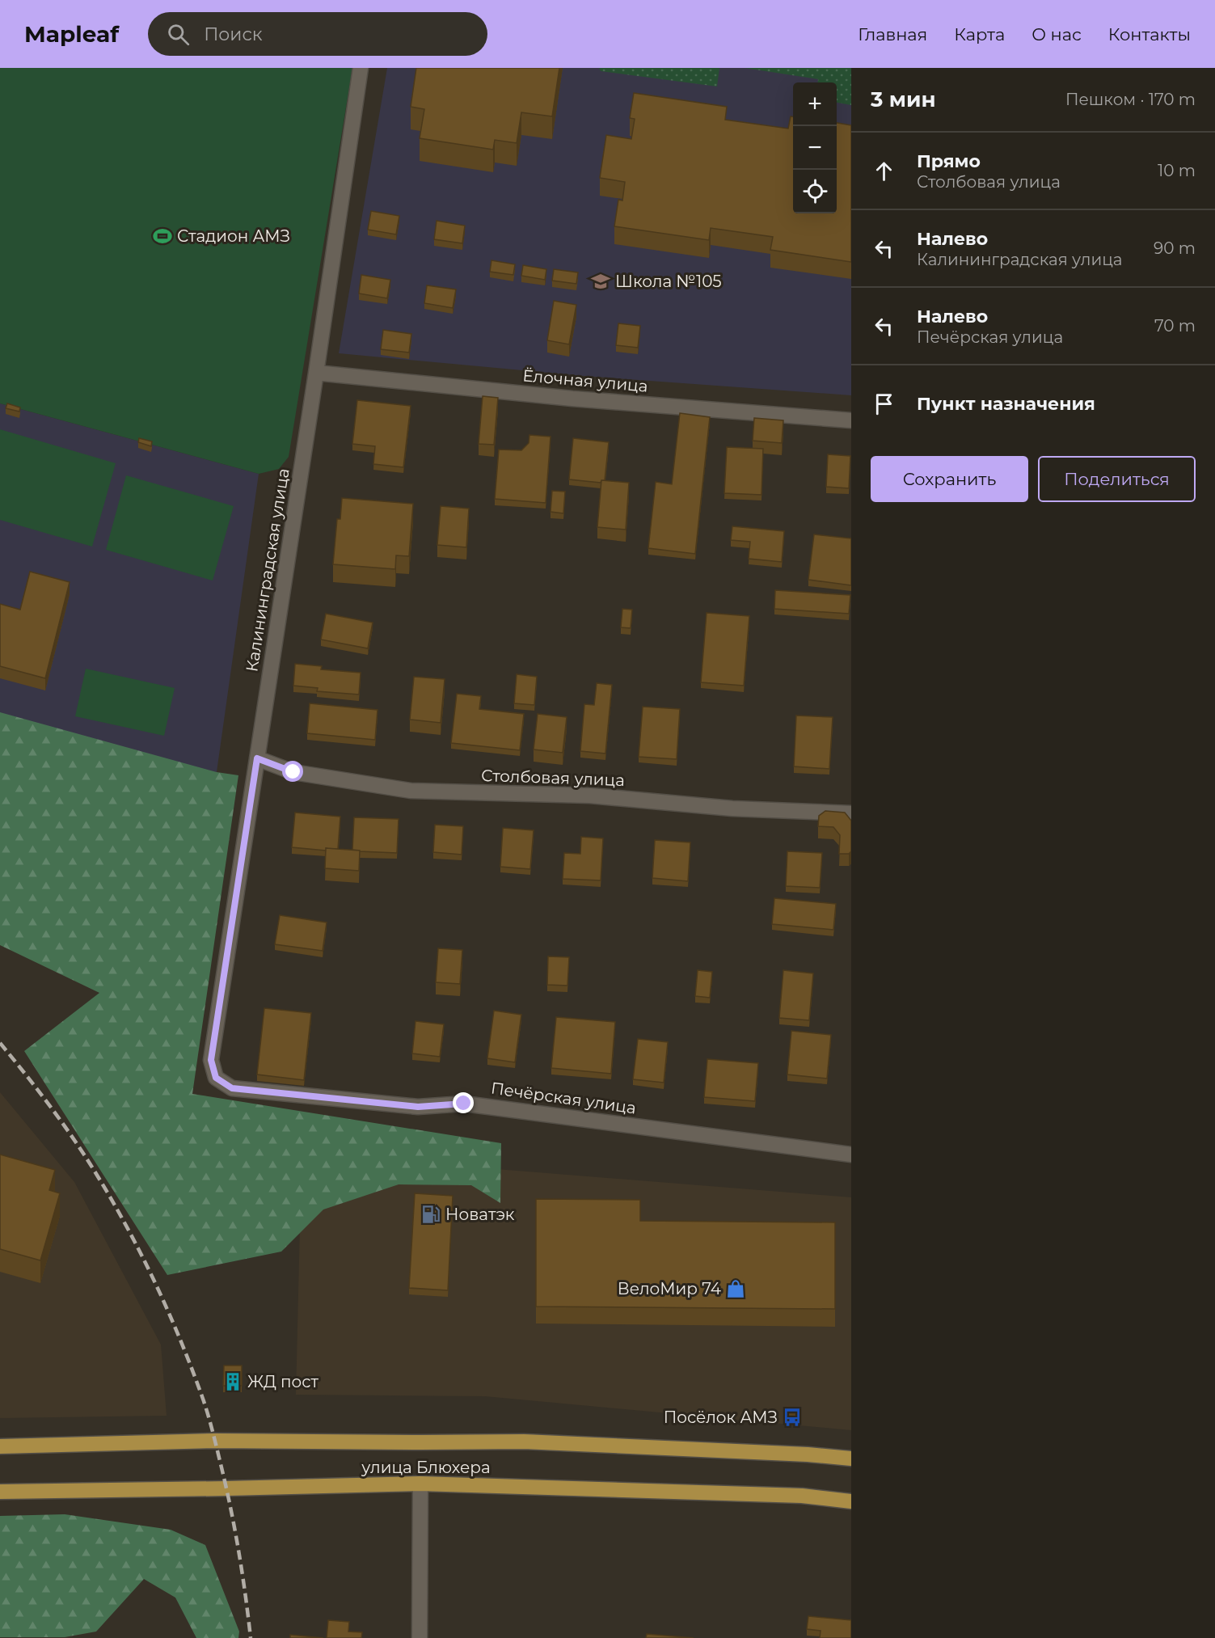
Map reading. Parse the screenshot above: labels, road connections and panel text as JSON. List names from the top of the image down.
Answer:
{
  "streets": {
    "main road": ["улица Блюхера"],
    "street": [
      "Ёлочная улица",
      "Калининградская улица",
      "Столбовая улица",
      "Печёрская улица"
    ]
  },
  "crossings": [
    ["Ёлочная улица", "Калининградская улица"],
    ["Калининградская улица", "Столбовая улица"],
    ["Калининградская улица", "Печёрская улица"]
  ],
  "places": {
    "sports": ["Стадион АМЗ"],
    "school or university": ["Школа №105"],
    "fuel station": ["Новатэк"],
    "shop": ["ВелоМир 74"],
    "building": ["ЖД пост"],
    "bus stop": ["Посёлок АМЗ"]
  },
  "page": {
    "header": "Mapleaf",
    "search": "Поиск",
    "nav": [
      "Главная",
      "Карта",
      "О нас",
      "Контакты"
    ],
    "heading": ["3 мин", "Пешком · 170 m"],
    "map_buttons": ["+", "−"],
    "list": [
      ["Прямо", "Столбовая улица", "10 m"],
      ["Налево", "Калининградская улица", "90 m"],
      ["Налево", "Печёрская улица", "70 m"],
      "Пункт назначения"
    ],
    "buttons": ["Сохранить", "Поделиться"]
  }
}
